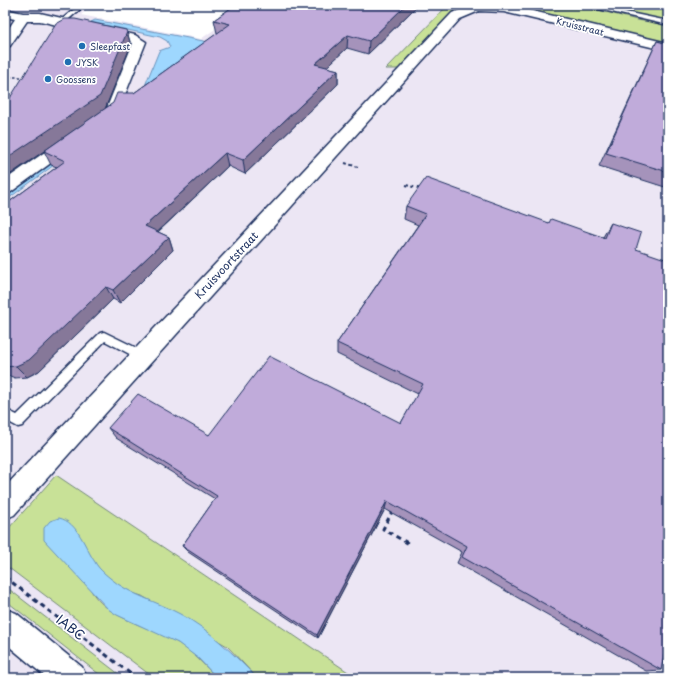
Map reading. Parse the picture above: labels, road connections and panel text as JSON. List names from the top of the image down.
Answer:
{
  "streets": {
    "street": ["Kruisstraat", "Kruisvoortstraat"],
    "path": ["IABC"]
  },
  "crossings": [
    ["Kruisstraat", "Kruisvoortstraat"]
  ],
  "places": ["Sleepfast", "JYSK", "Goossens"]
}
